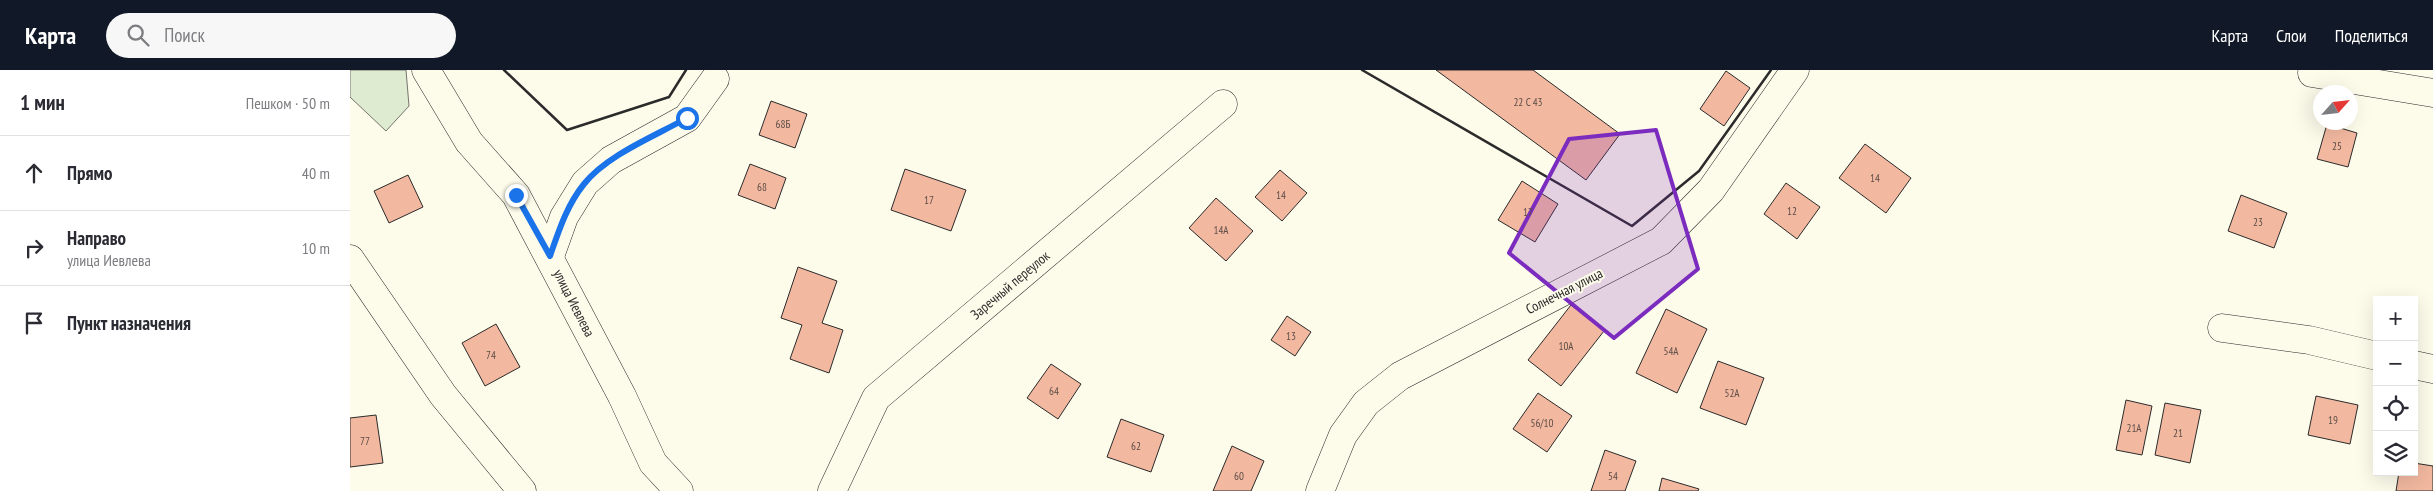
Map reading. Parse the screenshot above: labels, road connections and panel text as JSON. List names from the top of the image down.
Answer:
{
  "streets": {
    "street": ["Заречный переулок", "Солнечная улица", "улица Иевлева"]
  },
  "house_numbers": [
    "22 С 43",
    "68Б",
    "25",
    "14",
    "68",
    "14",
    "17",
    "12",
    "17",
    "23",
    "14А",
    "13",
    "10А",
    "54А",
    "74",
    "64",
    "52А",
    "19",
    "56/10",
    "21А",
    "21",
    "77",
    "62",
    "60",
    "54"
  ],
  "north": "top right",
  "page": {
    "header": "Карта",
    "search": "Поиск",
    "nav": ["Карта", "Слои", "Поделиться"],
    "heading": ["1 мин", "Пешком · 50 m"],
    "list": [
      ["Прямо", "40 m"],
      ["Направо", "улица Иевлева", "10 m"],
      "Пункт назначения"
    ],
    "map_buttons": ["+", "−"]
  }
}
